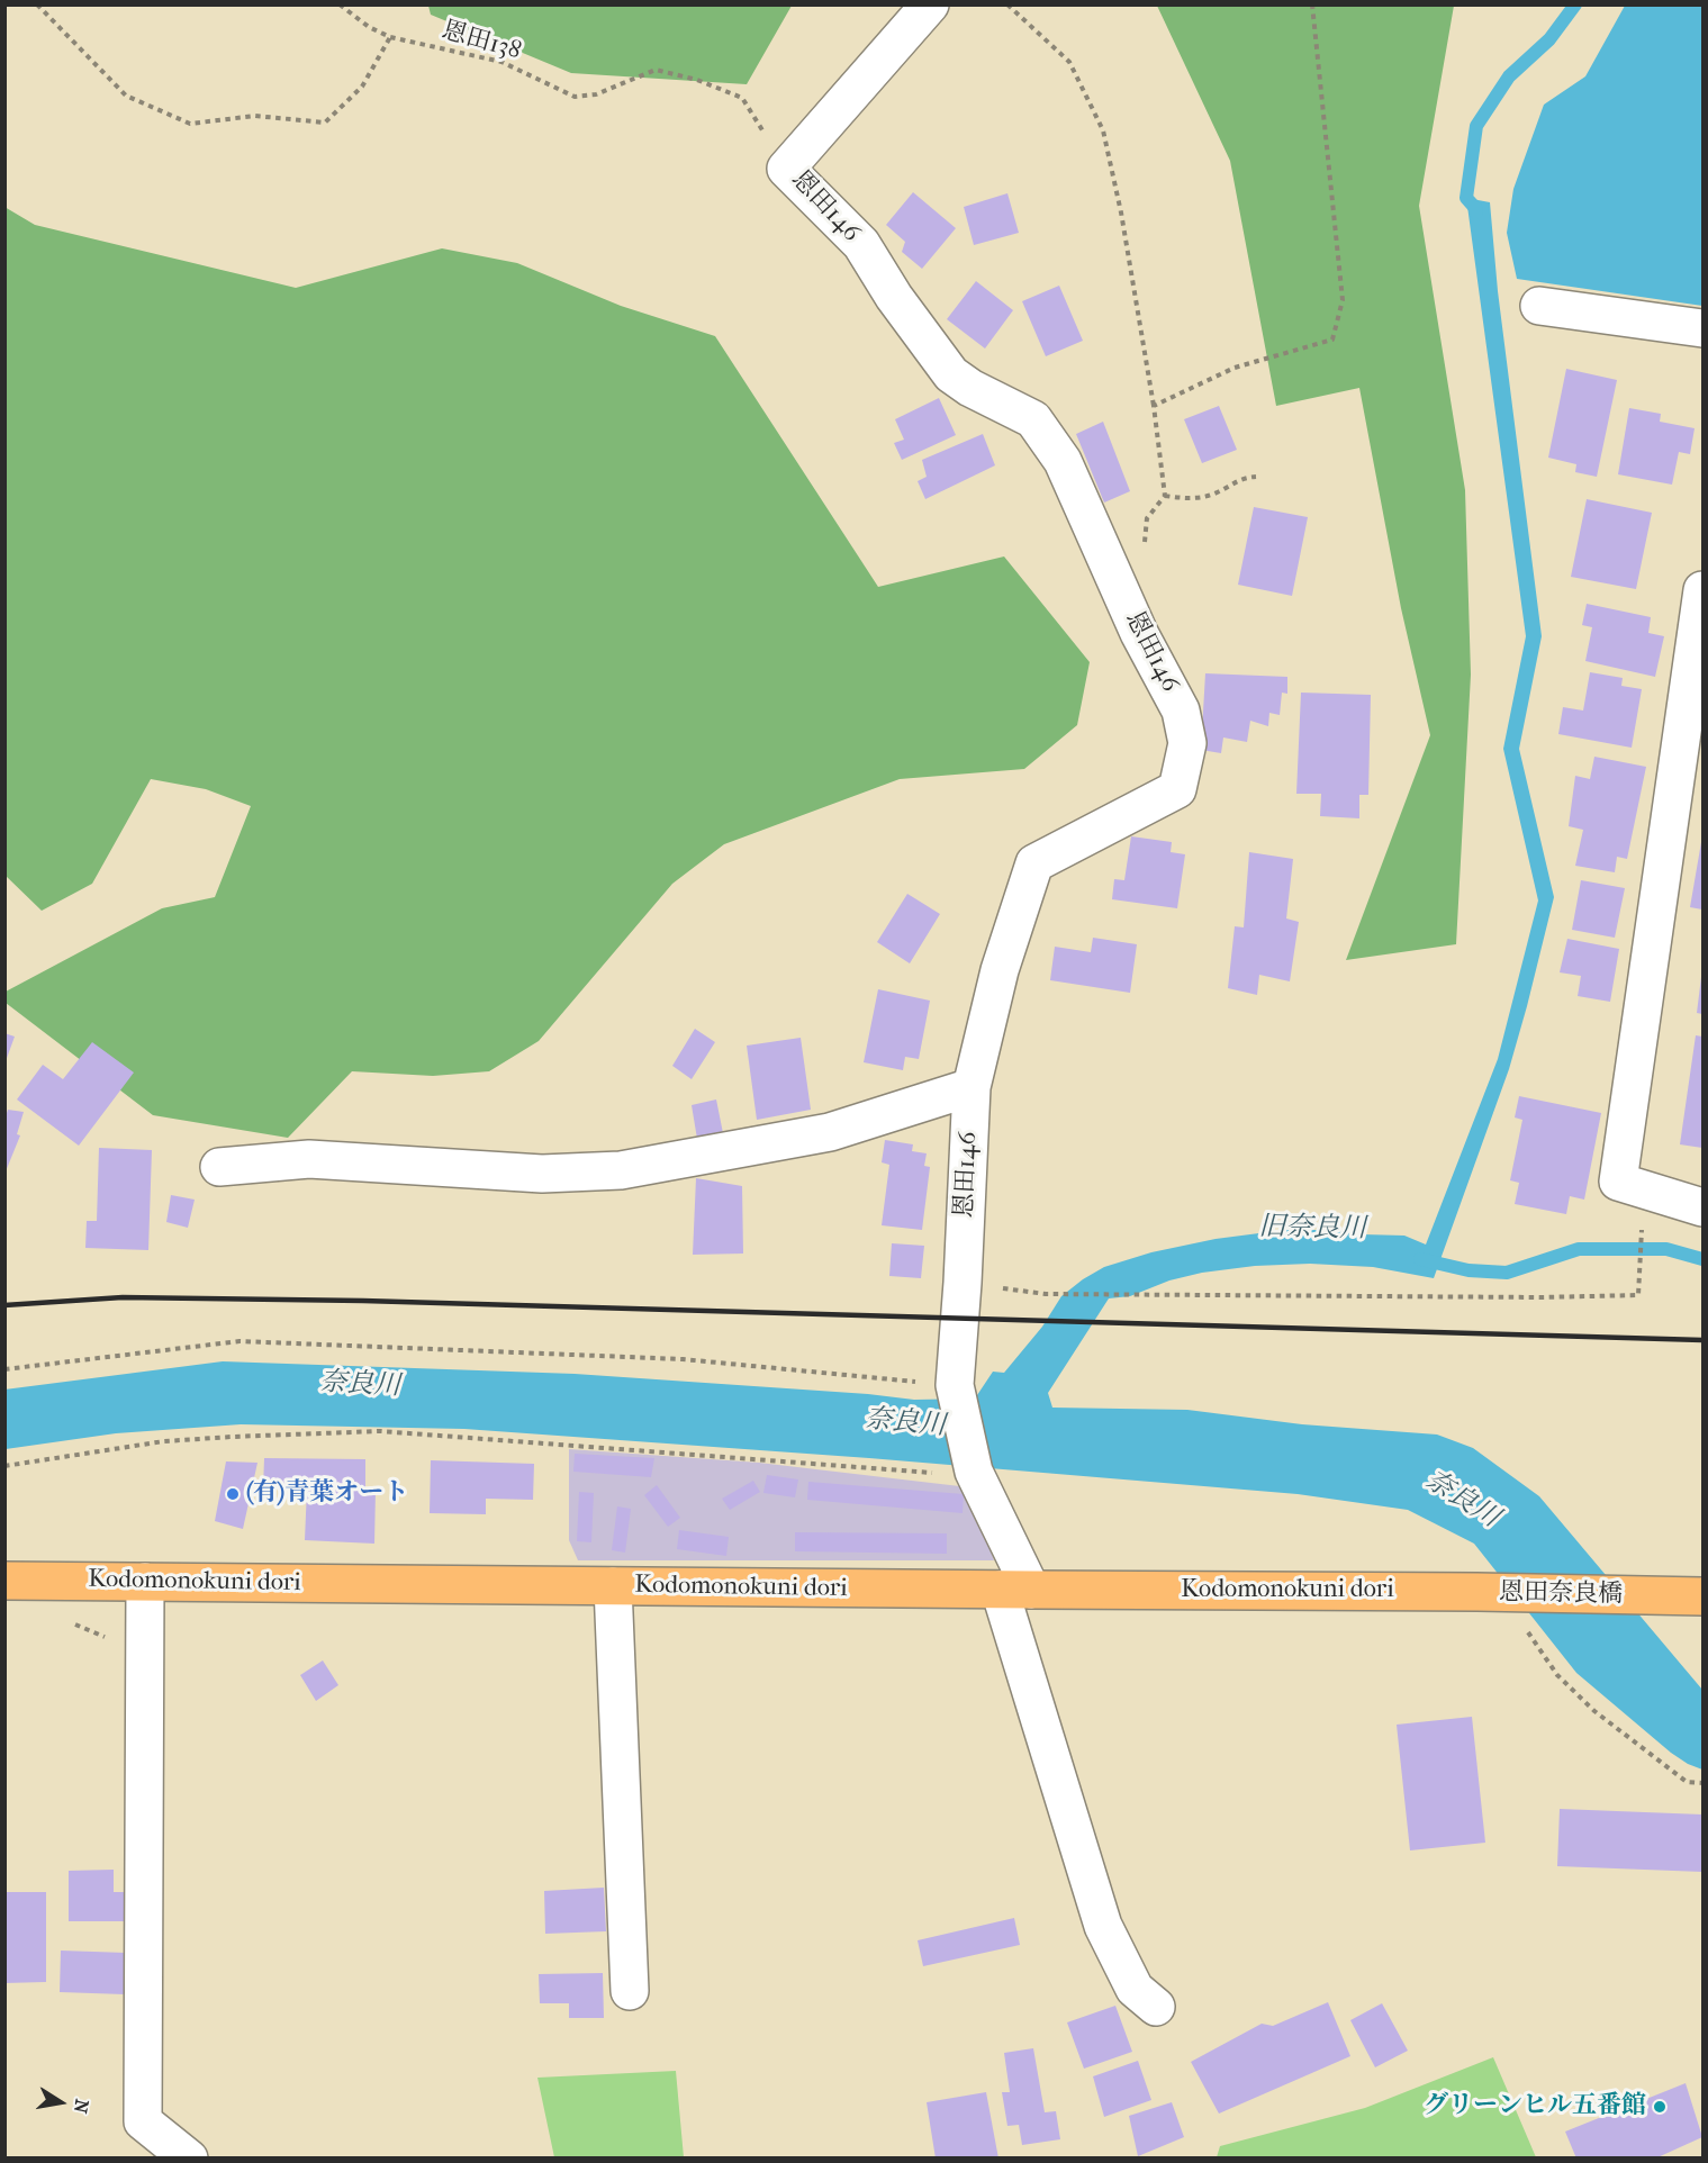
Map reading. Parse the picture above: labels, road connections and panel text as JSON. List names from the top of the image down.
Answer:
{
  "streets": {
    "main road": ["Kodomonokuni dori", "恩田奈良橋"],
    "street": ["恩田146"],
    "path": ["恩田138"]
  },
  "crossings": [
    ["恩田138", "恩田146"],
    ["恩田146", "Kodomonokuni dori"],
    ["Kodomonokuni dori", "恩田奈良橋"]
  ],
  "water": ["旧奈良川", "奈良川"],
  "places": ["(有)青葉オート", "グリーンヒル五番館"],
  "north": "right"
}
